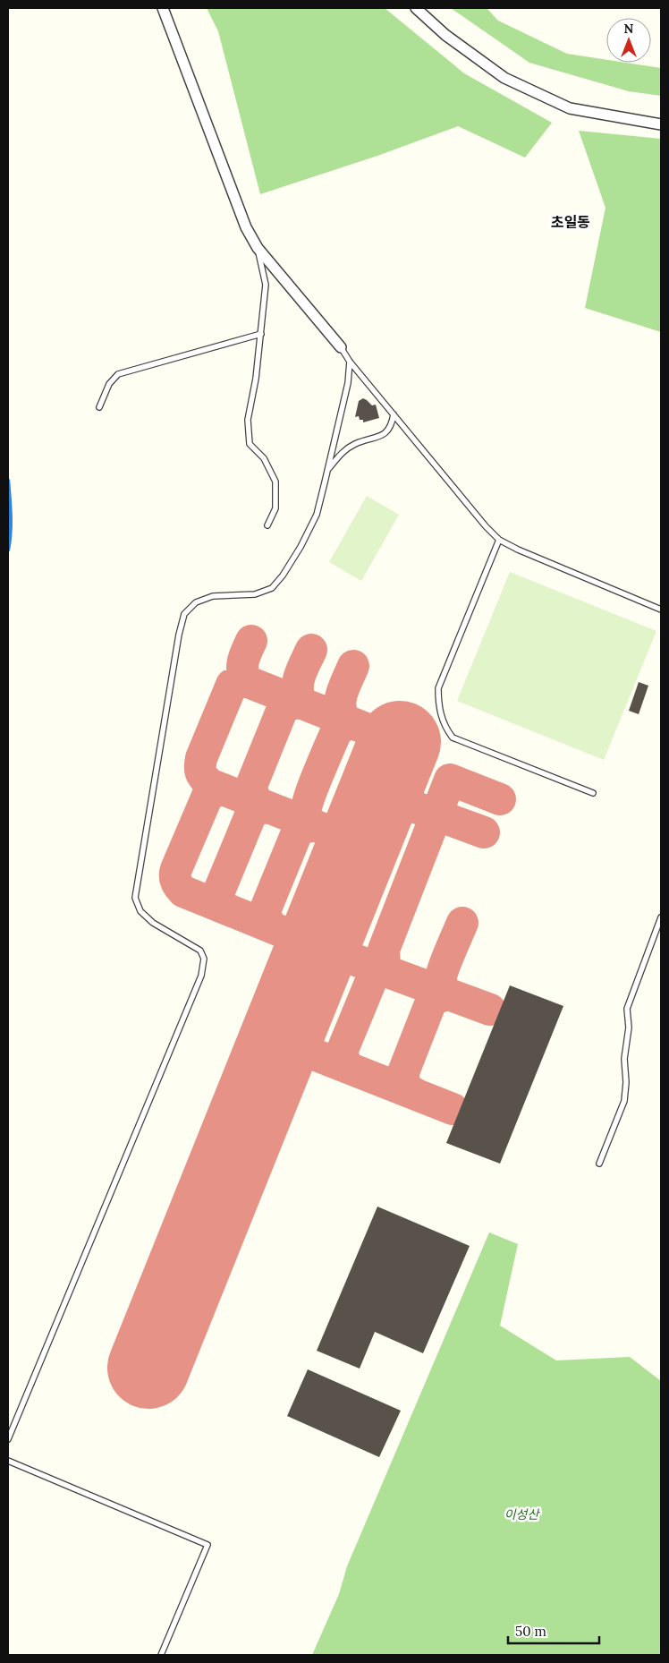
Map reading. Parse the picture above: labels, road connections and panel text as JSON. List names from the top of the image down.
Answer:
{
  "districts": ["초일동"],
  "parks": ["이성산"],
  "scale_bar": "50 m",
  "north": "top"
}
